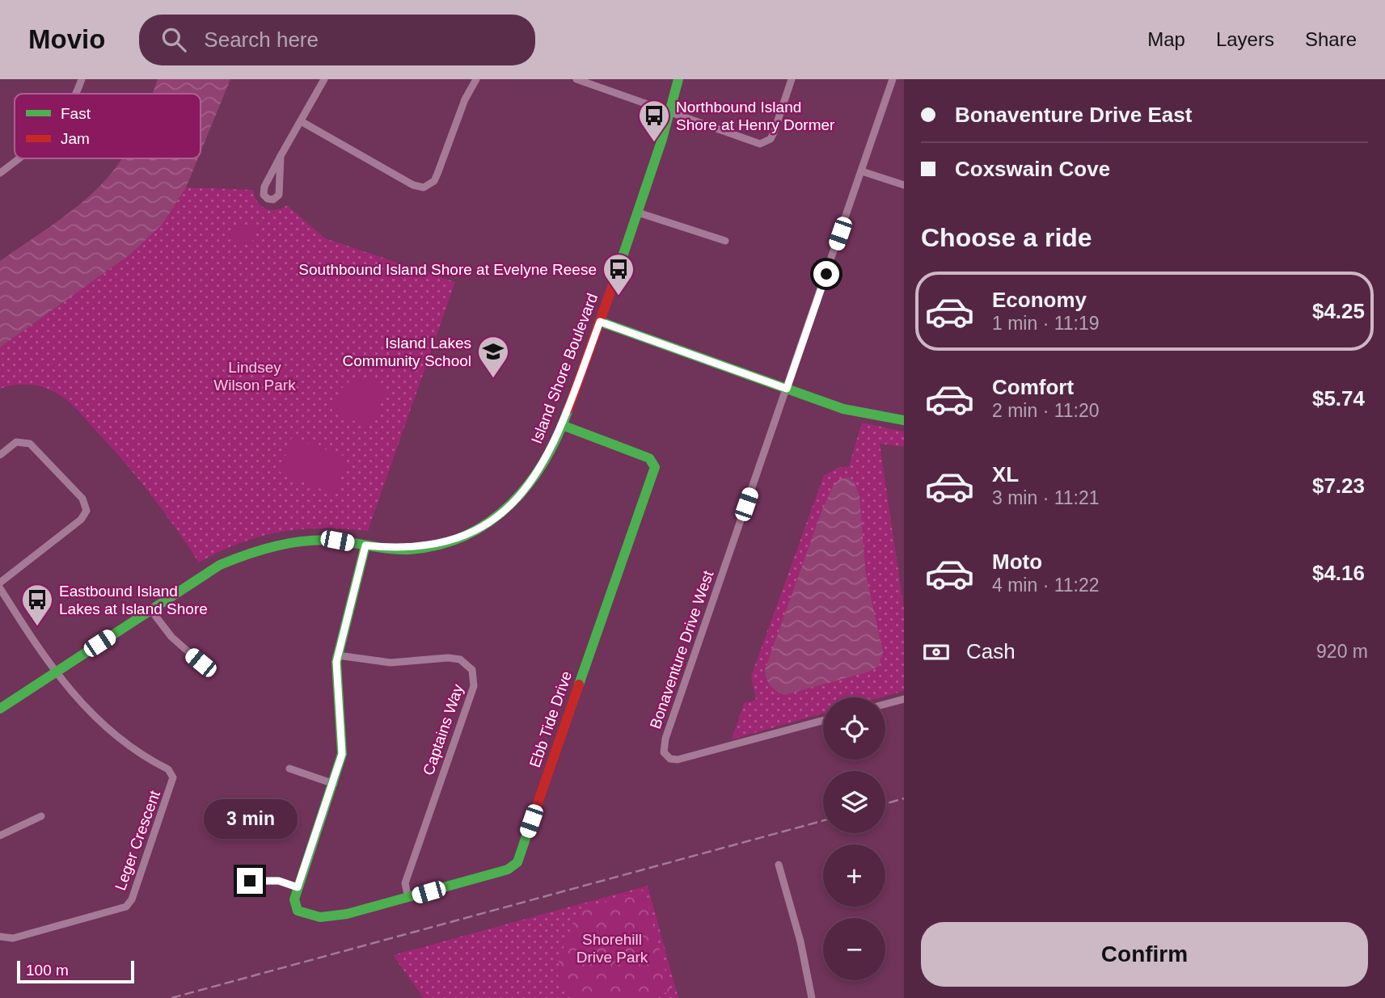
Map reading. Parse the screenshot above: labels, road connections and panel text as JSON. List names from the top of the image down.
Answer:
{
  "streets": {
    "street": [
      "Island Shore Boulevard",
      "Bonaventure Drive West",
      "Ebb Tide Drive",
      "Captains Way",
      "Leger Crescent"
    ]
  },
  "crossings": [
    ["Island Shore Boulevard", "Ebb Tide Drive"],
    ["Island Shore Boulevard", "Leger Crescent"],
    ["Ebb Tide Drive", "Captains Way"]
  ],
  "parks": ["Lindsey Wilson Park", "Shorehill Drive Park"],
  "places": {
    "bus stop": ["Northbound Island Shore at Henry Dormer", "Southbound Island Shore at Evelyne Reese", "Eastbound Island Lakes at Island Shore"],
    "school or university": ["Island Lakes Community School"]
  },
  "legend": ["Fast", "Jam"],
  "scale_bar": "100 m",
  "page": {
    "header": "Movio",
    "search": "Search here",
    "nav": ["Map", "Layers", "Share"],
    "banner": ["Bonaventure Drive East", "Coxswain Cove"],
    "heading": "Choose a ride",
    "list": [
      {
        "name": "Economy",
        "note": "1 min · 11:19",
        "value": "$4.25"
      },
      {
        "name": "Comfort",
        "note": "2 min · 11:20",
        "value": "$5.74"
      },
      {
        "name": "XL",
        "note": "3 min · 11:21",
        "value": "$7.23"
      },
      {
        "name": "Moto",
        "note": "4 min · 11:22",
        "value": "$4.16"
      }
    ],
    "pay": ["Cash", "920 m"],
    "map_buttons": ["+", "−"],
    "bubble": "3 min",
    "buttons": "Confirm",
    "scale": "100 m"
  }
}
